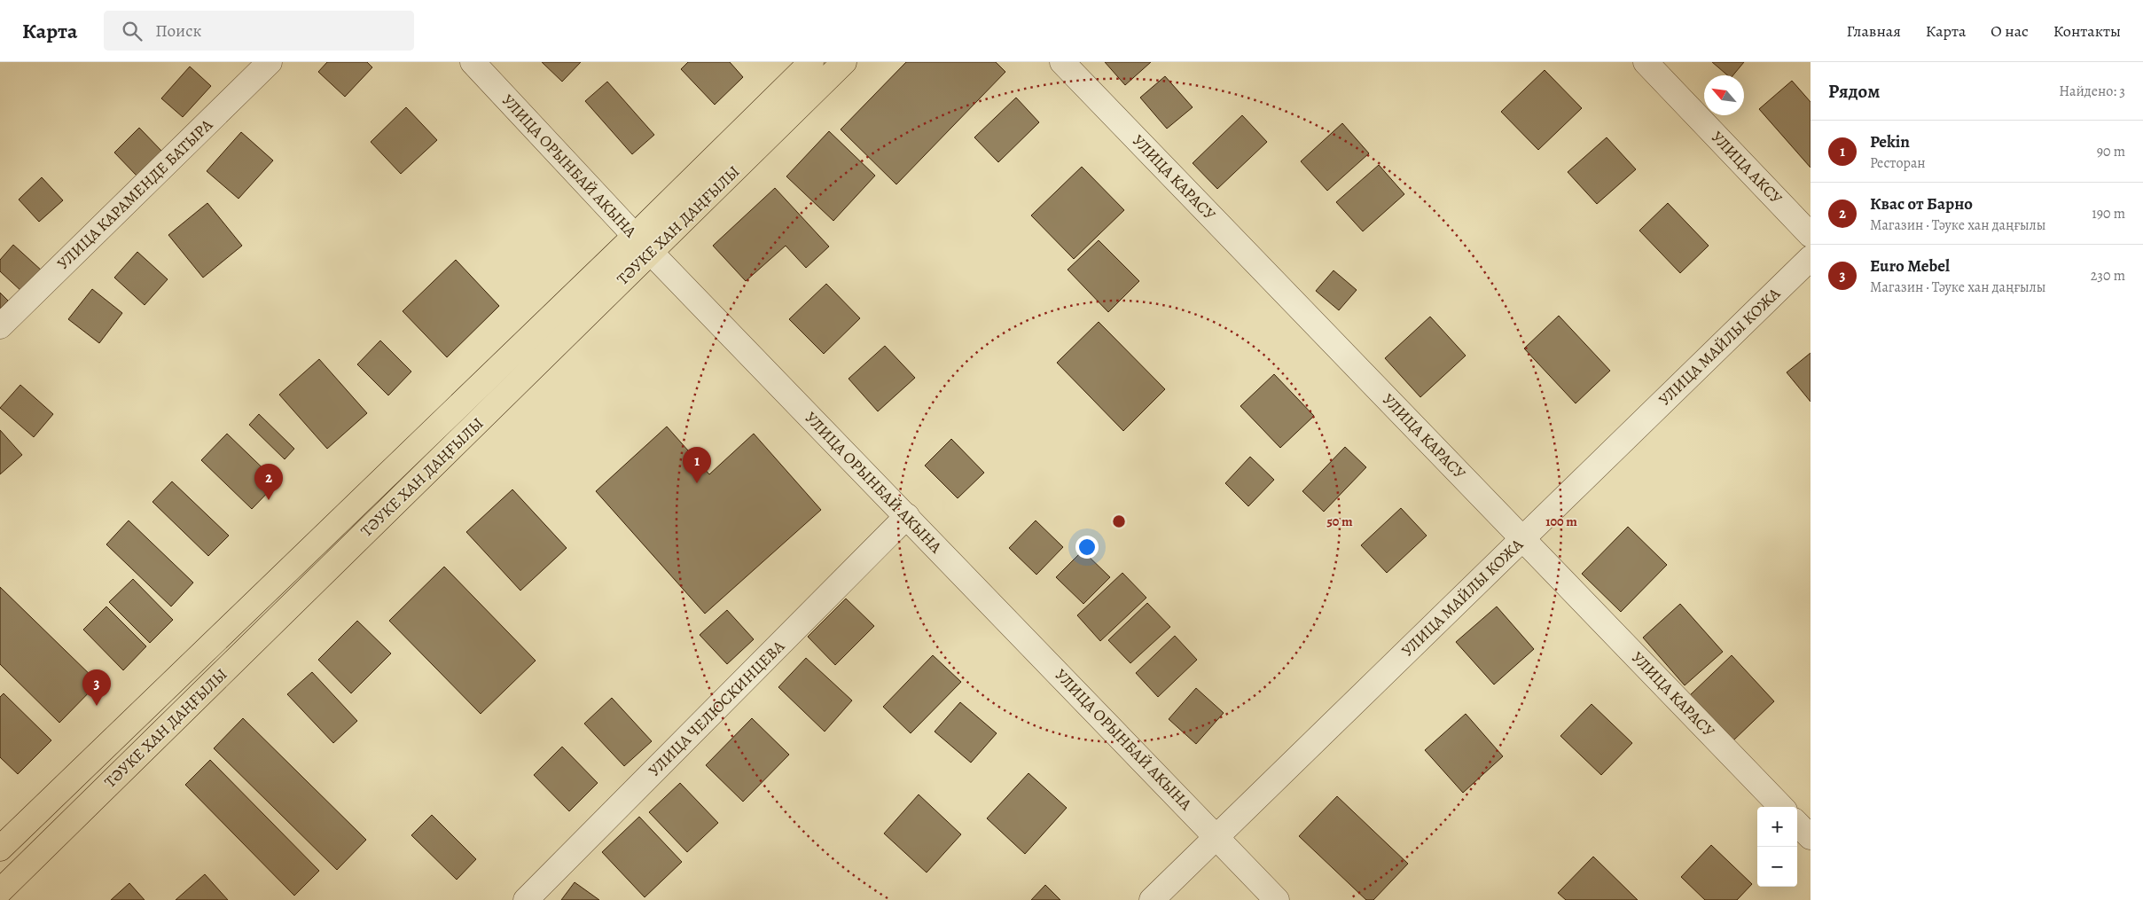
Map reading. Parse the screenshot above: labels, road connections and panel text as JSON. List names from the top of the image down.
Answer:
{
  "streets": {
    "main road": ["ТӘУКЕ ХАН ДАҢҒЫЛЫ"],
    "street": [
      "УЛИЦА ОРЫНБАЙ АКЫНА",
      "УЛИЦА АКСУ",
      "УЛИЦА КАРАСУ",
      "УЛИЦА КАРАМЕНДЕ БАТЫРА",
      "УЛИЦА МАЙЛЫ КОЖА",
      "УЛИЦА ЧЕЛЮСКИНЦЕВА"
    ]
  },
  "crossings": [
    ["УЛИЦА ОРЫНБАЙ АКЫНА", "ТӘУКЕ ХАН ДАҢҒЫЛЫ"],
    ["УЛИЦА ОРЫНБАЙ АКЫНА", "УЛИЦА МАЙЛЫ КОЖА"],
    ["УЛИЦА ОРЫНБАЙ АКЫНА", "УЛИЦА ЧЕЛЮСКИНЦЕВА"],
    ["УЛИЦА КАРАСУ", "УЛИЦА МАЙЛЫ КОЖА"]
  ],
  "north": "top left",
  "page": {
    "header": "Карта",
    "search": "Поиск",
    "nav": [
      "Главная",
      "Карта",
      "О нас",
      "Контакты"
    ],
    "heading": ["Рядом", "Найдено: 3"],
    "list": [
      {
        "mark": "1",
        "name": "Pekin",
        "note": "Ресторан",
        "value": "90 m"
      },
      {
        "mark": "2",
        "name": "Квас от Барно",
        "note": "Магазин · Тәуке хан даңғылы",
        "value": "190 m"
      },
      {
        "mark": "3",
        "name": "Euro Mebel",
        "note": "Магазин · Тәуке хан даңғылы",
        "value": "230 m"
      }
    ],
    "pins": ["1", "2", "3"],
    "map_buttons": ["+", "−"]
  },
  "rings": ["50 m", "100 m"]
}
